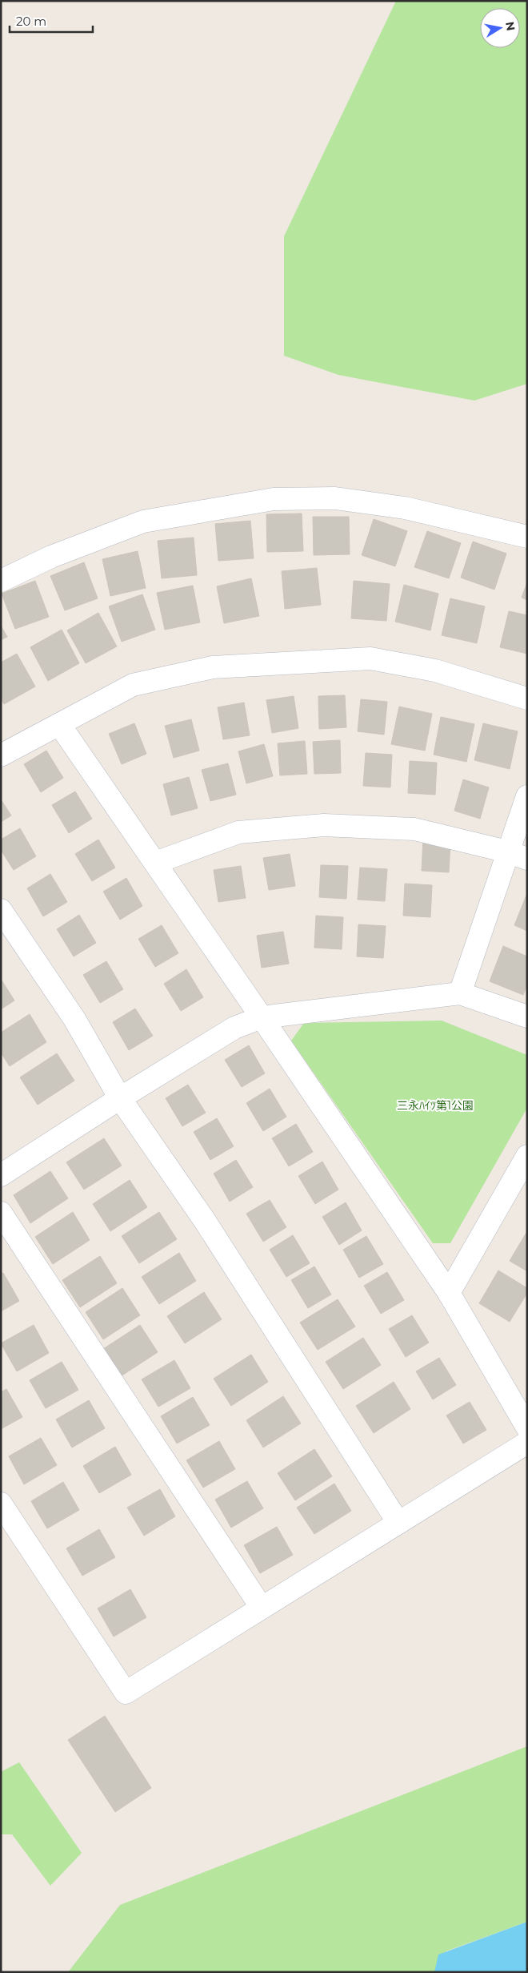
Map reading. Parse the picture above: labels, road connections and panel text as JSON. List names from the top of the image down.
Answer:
{
  "parks": ["三永ﾊｲﾂ第1公園"],
  "scale_bar": "20 m",
  "north": "right"
}
